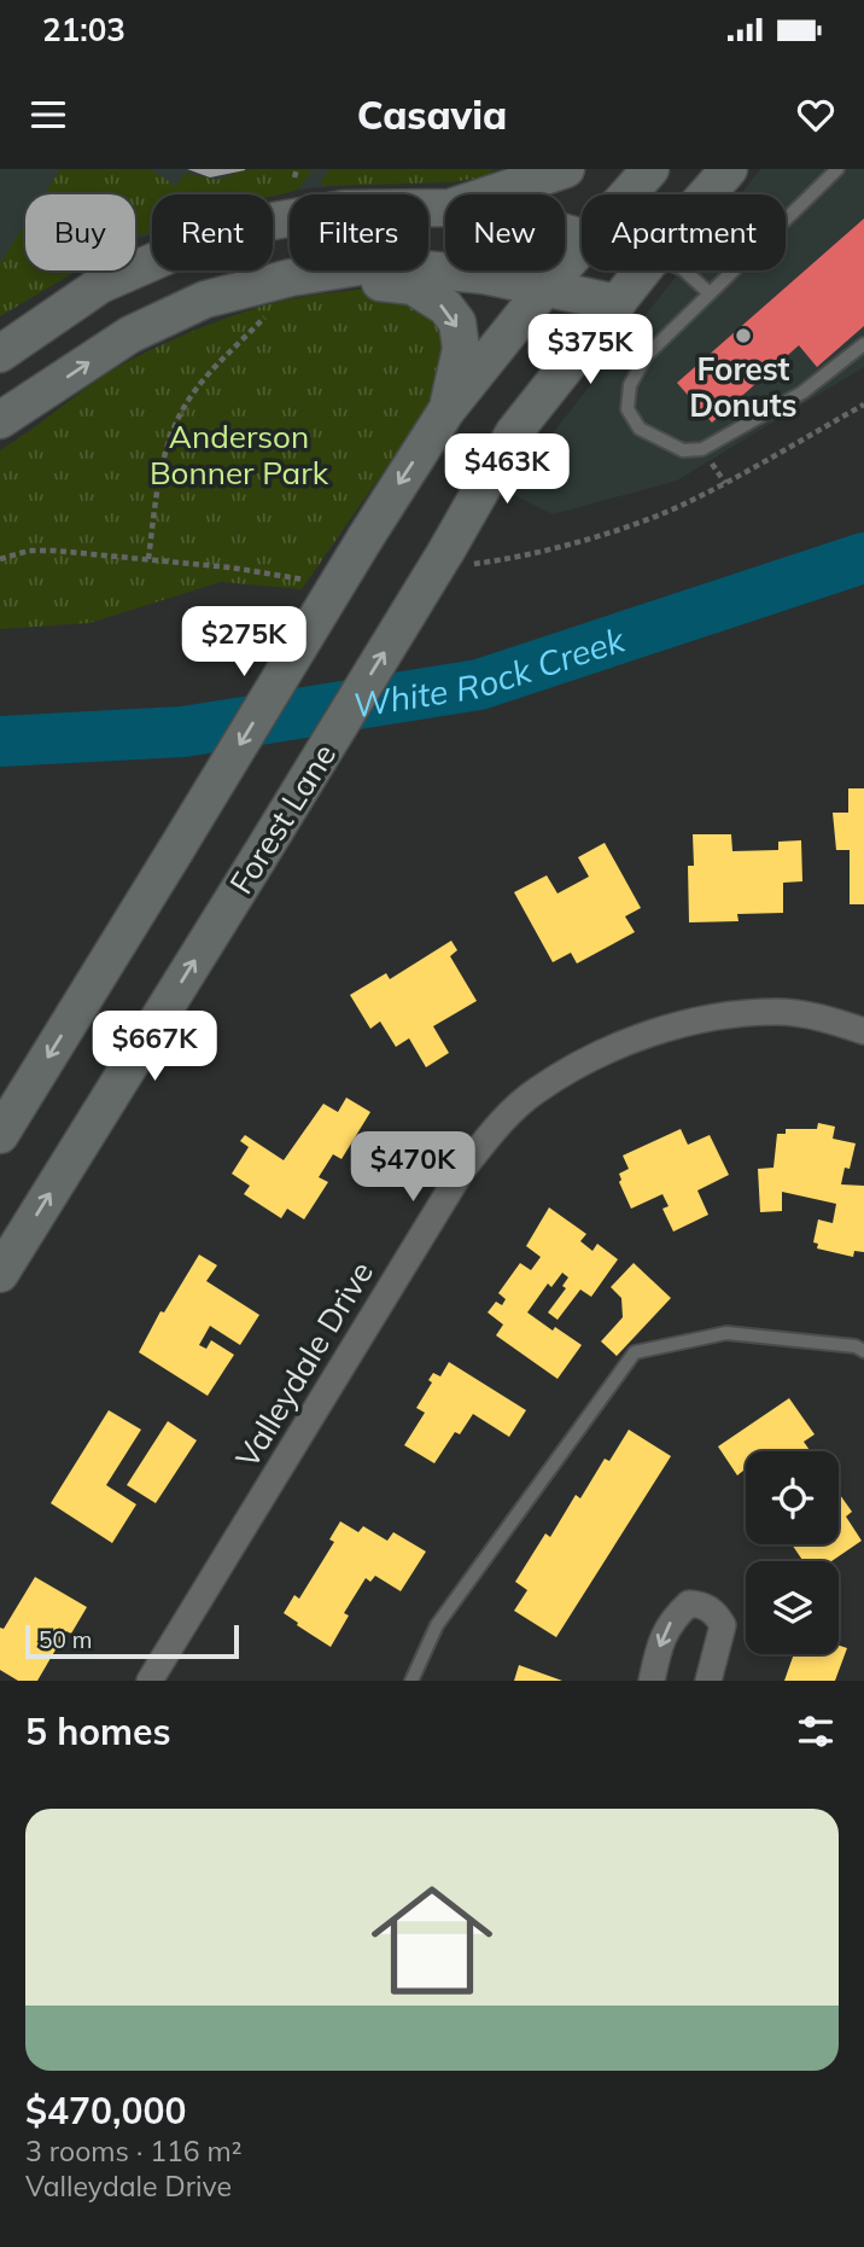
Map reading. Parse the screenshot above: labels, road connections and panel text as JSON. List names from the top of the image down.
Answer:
{
  "streets": {
    "main road": ["Forest Lane"],
    "street": ["Valleydale Drive"]
  },
  "water": ["White Rock Creek"],
  "parks": ["Anderson Bonner Park"],
  "places": ["Forest Donuts"],
  "scale_bar": "50 m",
  "page": {
    "status": "21:03",
    "header": "Casavia",
    "chip": [
      "Buy",
      "Rent",
      "Filters",
      "New",
      "Apartment"
    ],
    "price": [
      "$375K",
      "$463K",
      "$275K",
      "$667K",
      "$470K"
    ],
    "scale": "50 m",
    "heading": "5 homes",
    "list": [
      {
        "name": "$470,000",
        "note": "3 rooms · 116 m² · Valleydale Drive"
      }
    ]
  }
}
